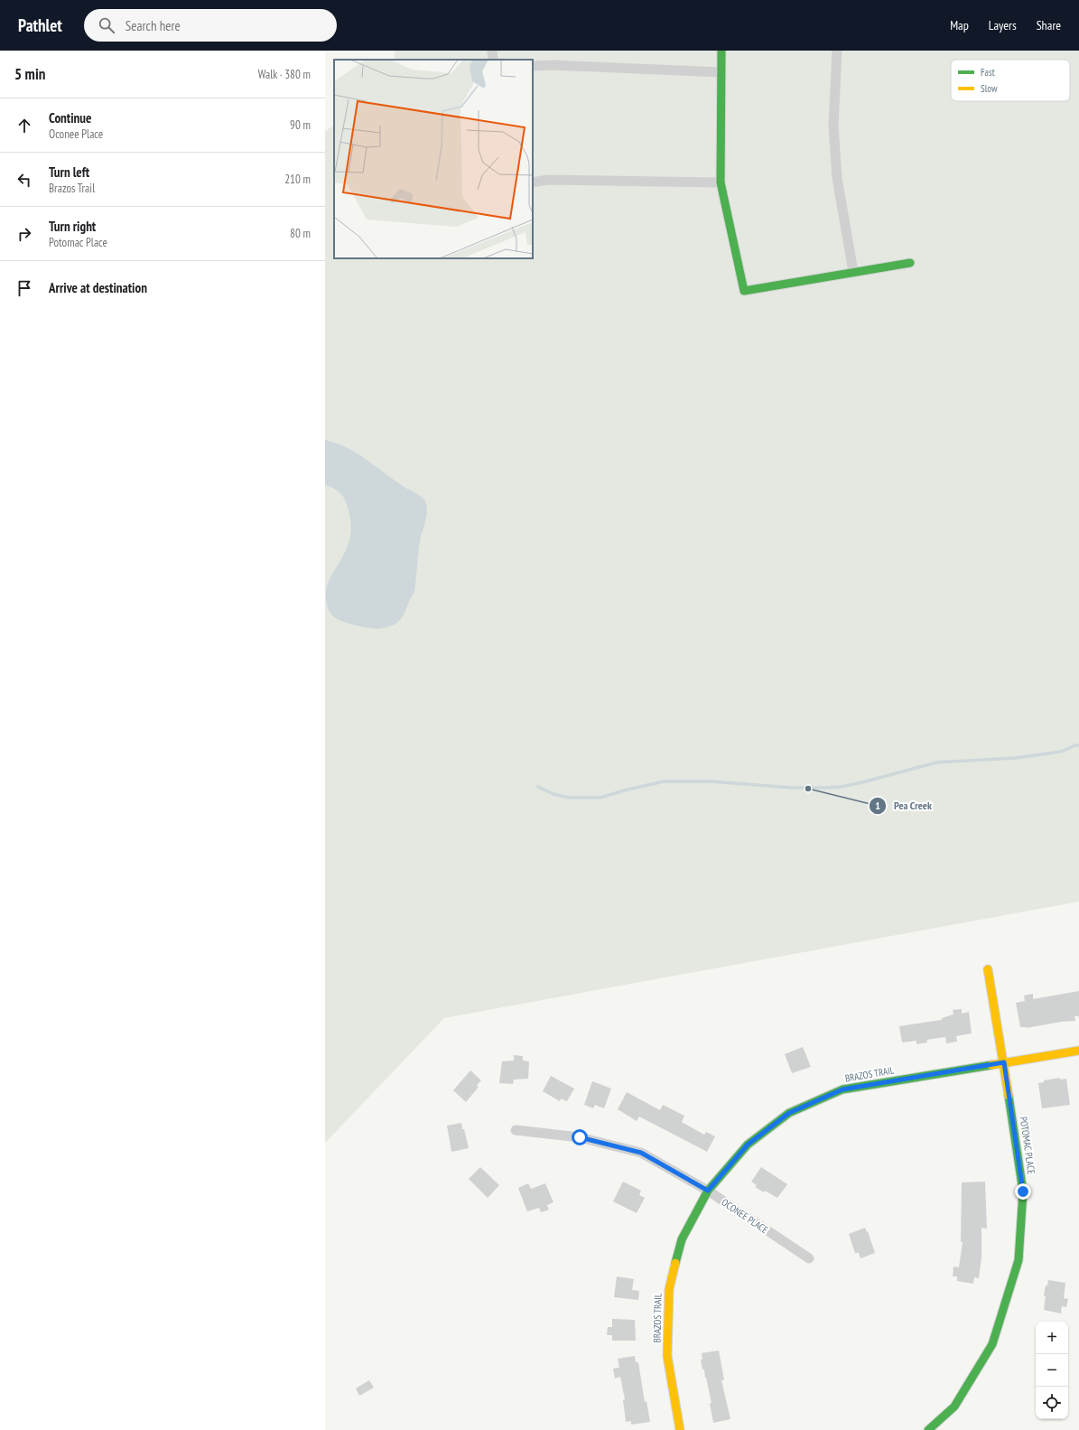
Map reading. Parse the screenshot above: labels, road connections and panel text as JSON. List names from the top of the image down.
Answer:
{
  "streets": {
    "street": ["BRAZOS TRAIL", "POTOMAC PLACE", "OCONEE PLACE"]
  },
  "crossings": [
    ["BRAZOS TRAIL", "POTOMAC PLACE"],
    ["BRAZOS TRAIL", "OCONEE PLACE"]
  ],
  "places": ["Pea Creek"],
  "legend": ["Fast", "Slow"],
  "page": {
    "header": "Pathlet",
    "search": "Search here",
    "nav": ["Map", "Layers", "Share"],
    "heading": ["5 min", "Walk · 380 m"],
    "list": [
      ["Continue", "Oconee Place", "90 m"],
      ["Turn left", "Brazos Trail", "210 m"],
      ["Turn right", "Potomac Place", "80 m"],
      "Arrive at destination"
    ],
    "map_buttons": ["+", "−"]
  }
}
